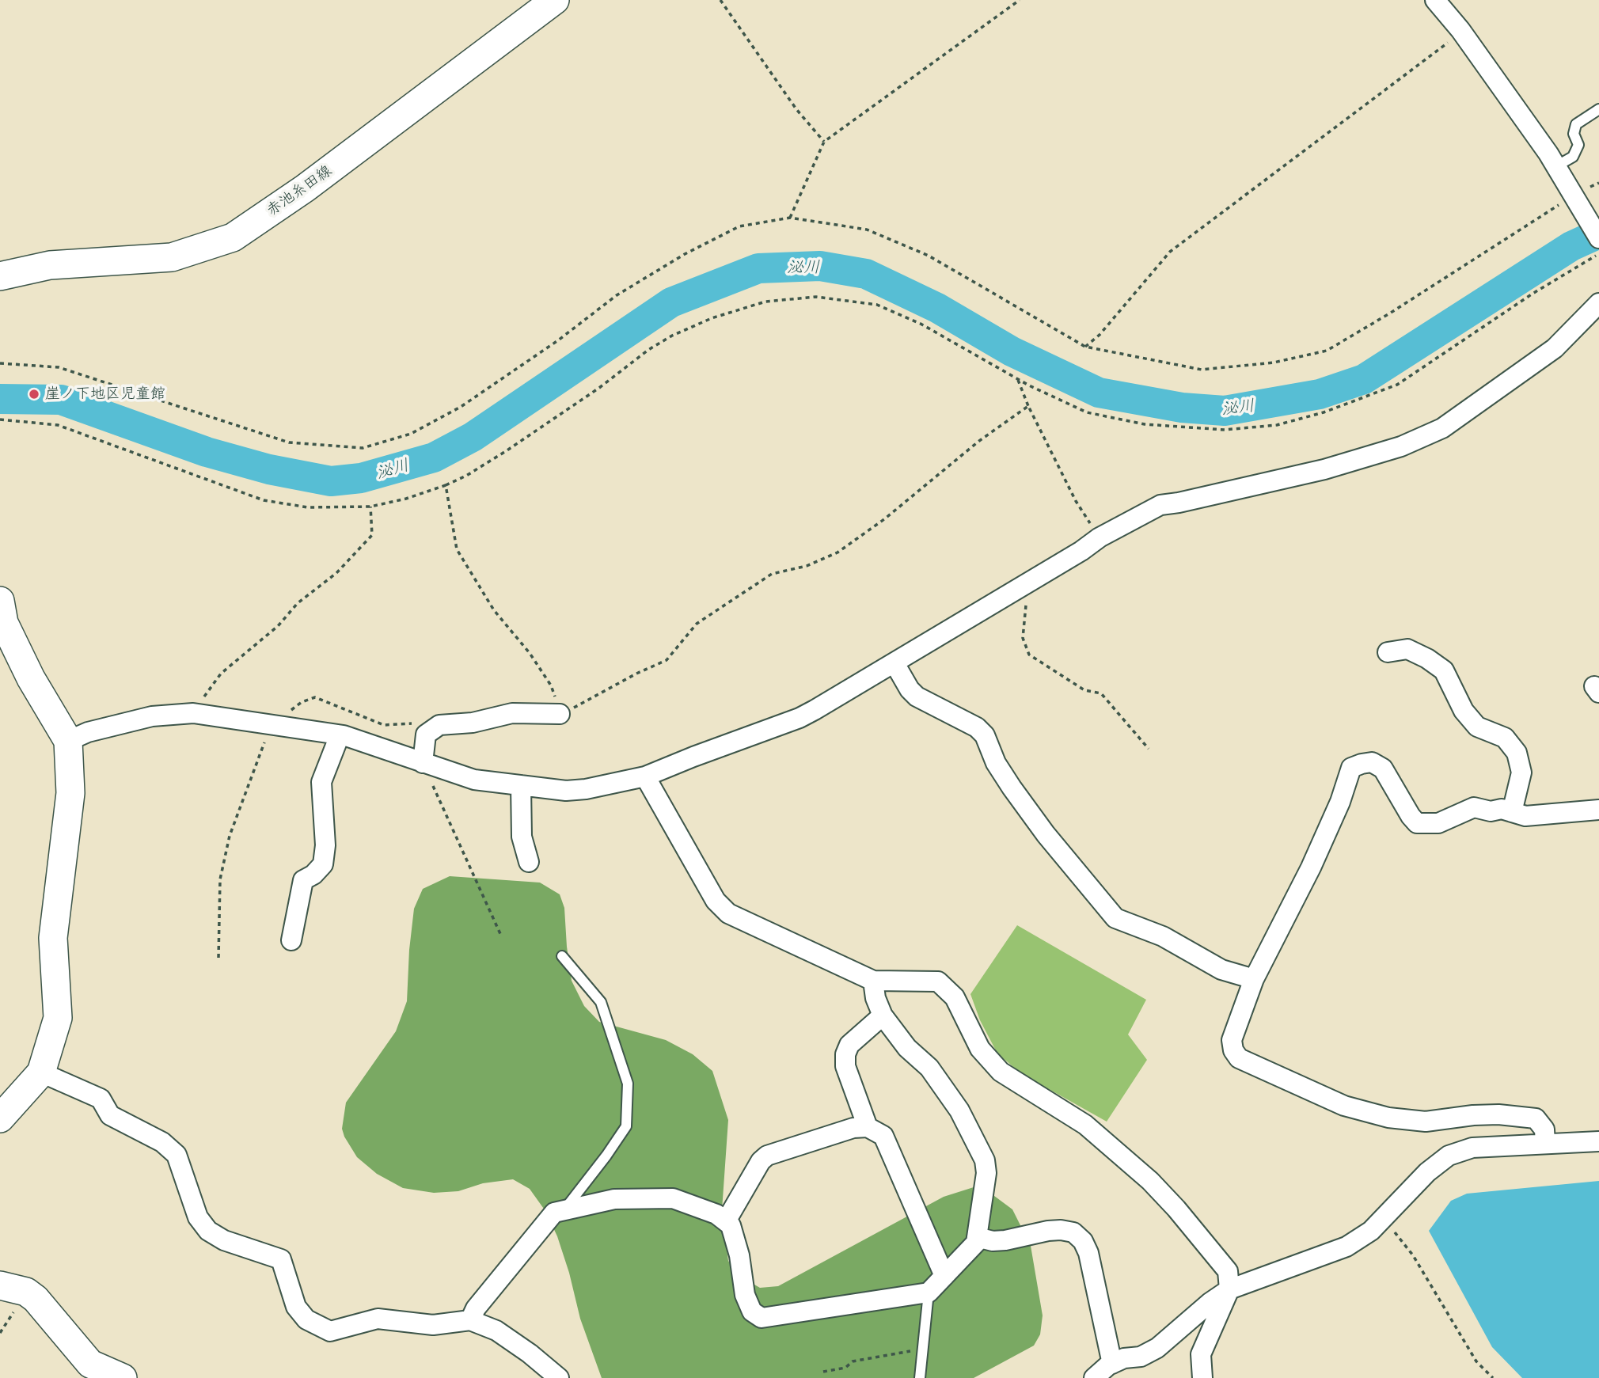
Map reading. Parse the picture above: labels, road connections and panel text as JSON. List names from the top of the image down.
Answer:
{
  "streets": {
    "street": ["赤池糸田線"]
  },
  "water": ["泌川"],
  "places": ["崖ノ下地区児童館"]
}
